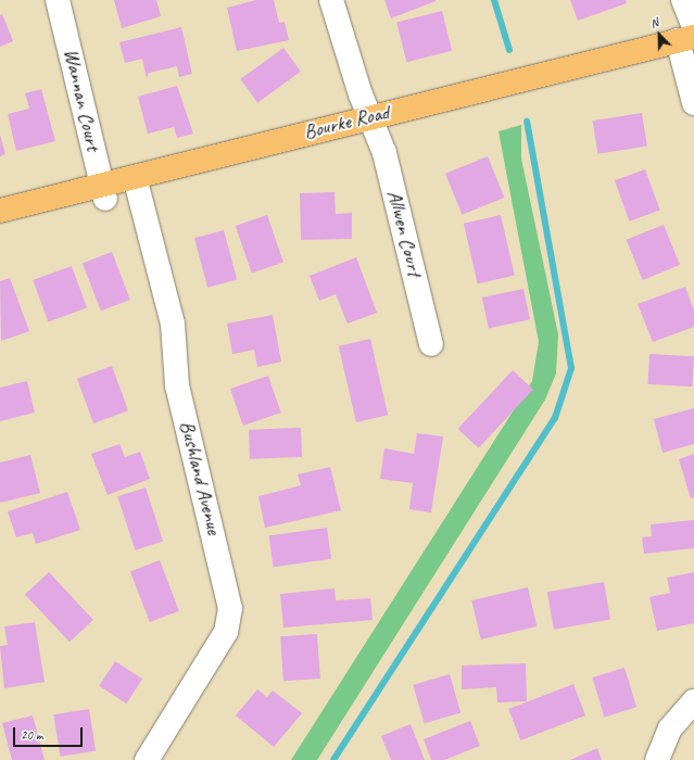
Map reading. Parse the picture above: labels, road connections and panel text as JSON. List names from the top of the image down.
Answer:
{
  "streets": {
    "main road": ["Bourke Road"],
    "street": ["Wannan Court", "Allwen Court", "Bushland Avenue"]
  },
  "crossings": [
    ["Wannan Court", "Bourke Road"],
    ["Bourke Road", "Allwen Court"],
    ["Bourke Road", "Bushland Avenue"]
  ],
  "scale_bar": "20 m",
  "north": "top left"
}
